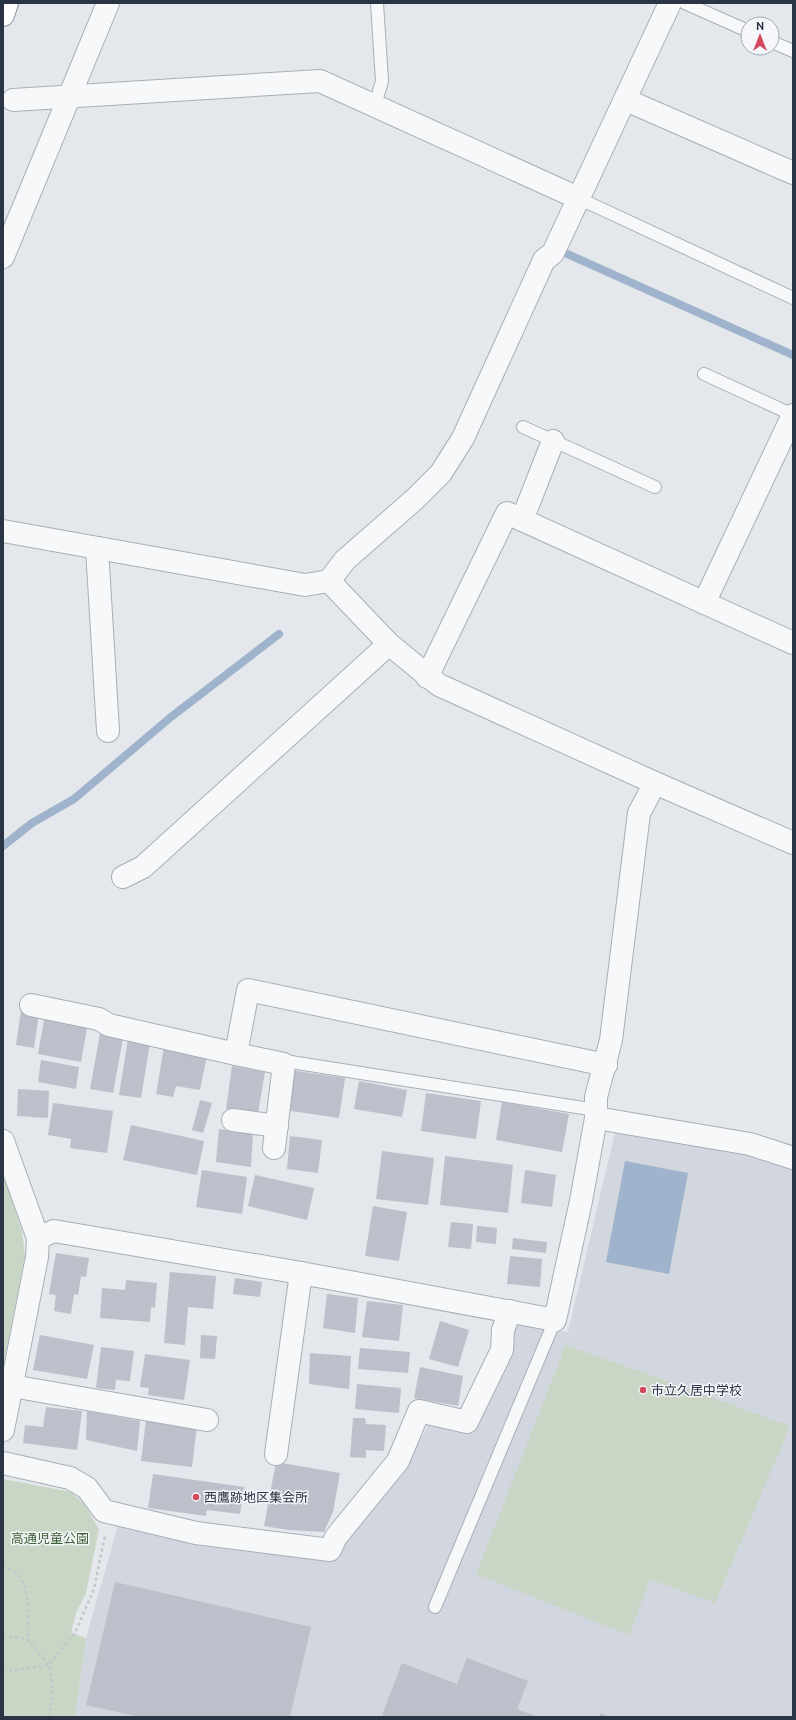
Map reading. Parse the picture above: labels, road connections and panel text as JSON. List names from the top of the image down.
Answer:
{
  "parks": ["高通児童公園"],
  "places": ["市立久居中学校", "西鷹跡地区集会所"],
  "north": "top"
}
